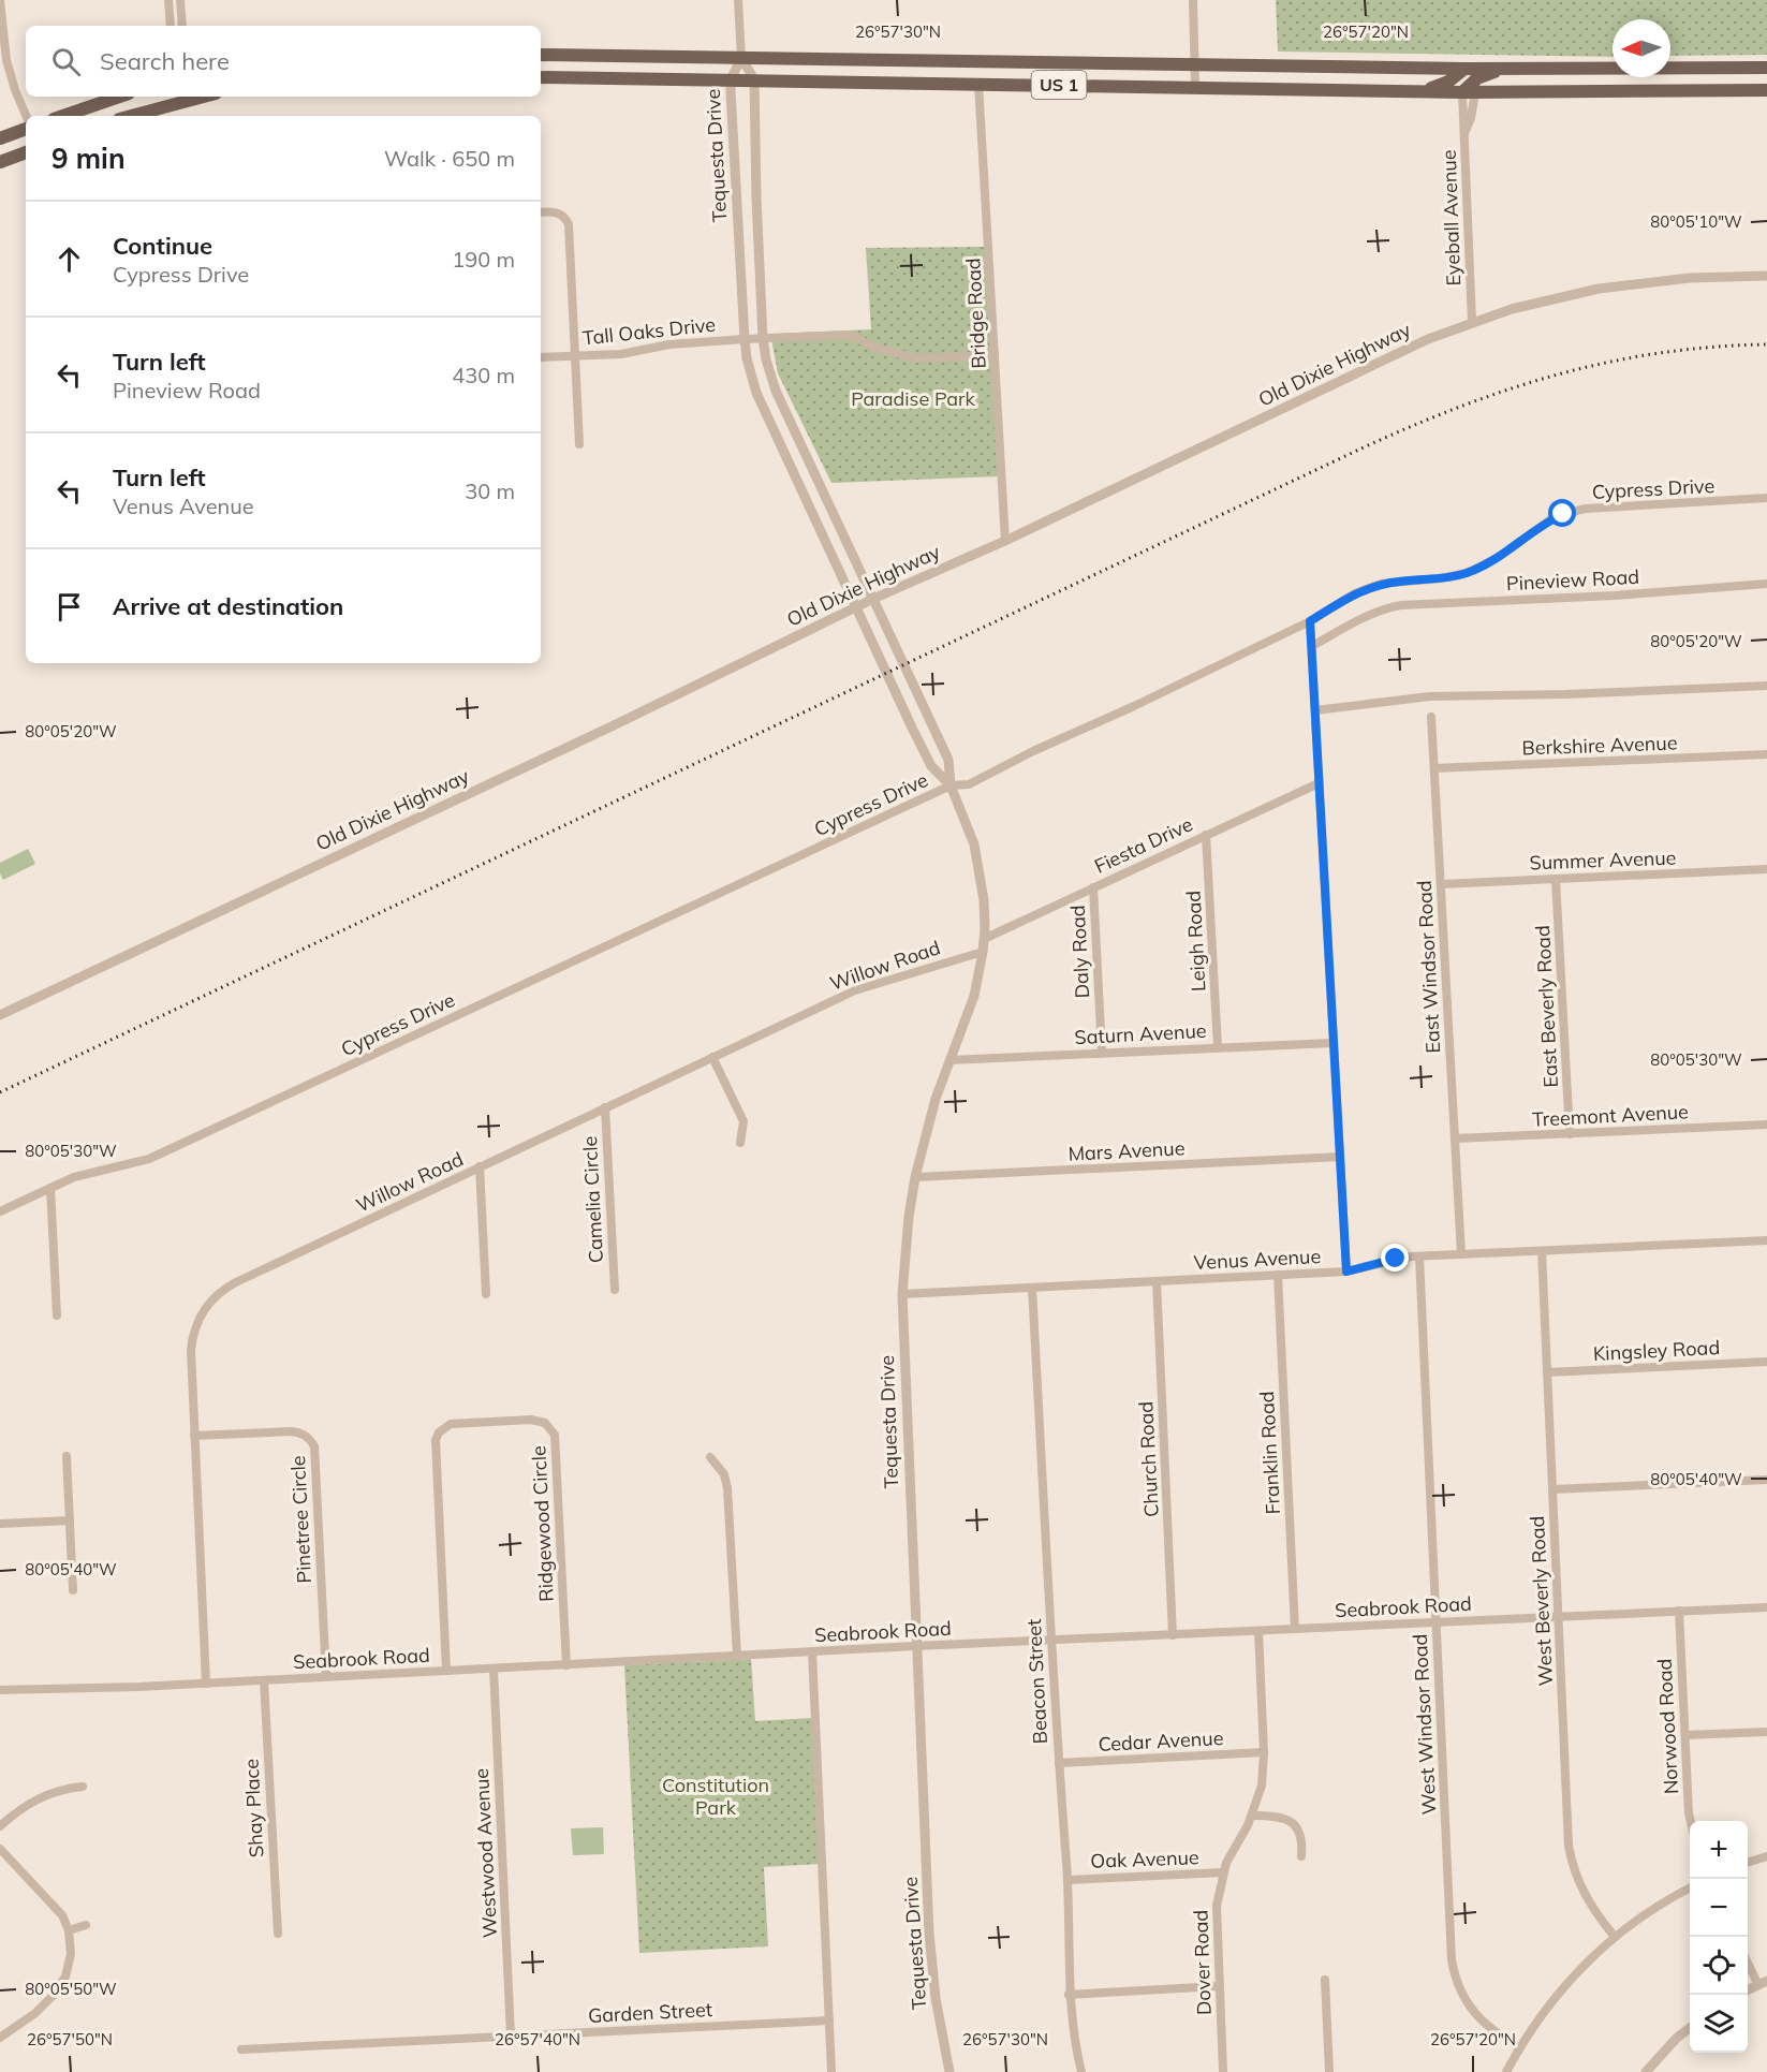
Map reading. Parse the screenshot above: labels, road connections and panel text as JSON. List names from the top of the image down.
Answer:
{
  "streets": {
    "main road": ["US 1"],
    "street": [
      "Tequesta Drive",
      "Eyeball Avenue",
      "Bridge Road",
      "Tall Oaks Drive",
      "Old Dixie Highway",
      "Cypress Drive",
      "Pineview Road",
      "Berkshire Avenue",
      "Fiesta Drive",
      "Summer Avenue",
      "Leigh Road",
      "Daly Road",
      "Willow Road",
      "East Windsor Road",
      "East Beverly Road",
      "Saturn Avenue",
      "Treemont Avenue",
      "Mars Avenue",
      "Camelia Circle",
      "Venus Avenue",
      "Kingsley Road",
      "Franklin Road",
      "Church Road",
      "Pinetree Circle",
      "Ridgewood Circle",
      "West Beverly Road",
      "Seabrook Road",
      "Beacon Street",
      "West Windsor Road",
      "Norwood Road",
      "Cedar Avenue",
      "Shay Place",
      "Westwood Avenue",
      "Oak Avenue",
      "Dover Road",
      "Garden Street"
    ]
  },
  "crossings": [
    ["US 1", "Tequesta Drive"],
    ["US 1", "Eyeball Avenue"],
    ["US 1", "Bridge Road"],
    ["Tequesta Drive", "Tall Oaks Drive"],
    ["Tequesta Drive", "Old Dixie Highway"],
    ["Tequesta Drive", "Cypress Drive"],
    ["Tequesta Drive", "Fiesta Drive"],
    ["Tequesta Drive", "Willow Road"],
    ["Tequesta Drive", "Saturn Avenue"],
    ["Tequesta Drive", "Mars Avenue"],
    ["Tequesta Drive", "Venus Avenue"],
    ["Tequesta Drive", "Seabrook Road"],
    ["Eyeball Avenue", "Old Dixie Highway"],
    ["Bridge Road", "Tall Oaks Drive"],
    ["Bridge Road", "Old Dixie Highway"],
    ["Berkshire Avenue", "East Windsor Road"],
    ["Fiesta Drive", "Leigh Road"],
    ["Fiesta Drive", "Daly Road"],
    ["Summer Avenue", "East Windsor Road"],
    ["Summer Avenue", "East Beverly Road"],
    ["Leigh Road", "Saturn Avenue"],
    ["Daly Road", "Saturn Avenue"],
    ["Willow Road", "Camelia Circle"],
    ["Willow Road", "Pinetree Circle"],
    ["Willow Road", "Seabrook Road"],
    ["East Windsor Road", "Treemont Avenue"],
    ["East Windsor Road", "Venus Avenue"],
    ["East Beverly Road", "Treemont Avenue"],
    ["Venus Avenue", "Franklin Road"],
    ["Venus Avenue", "Church Road"],
    ["Venus Avenue", "West Beverly Road"],
    ["Venus Avenue", "Beacon Street"],
    ["Venus Avenue", "West Windsor Road"],
    ["Kingsley Road", "West Beverly Road"],
    ["Franklin Road", "Seabrook Road"],
    ["Church Road", "Seabrook Road"],
    ["Pinetree Circle", "Seabrook Road"],
    ["Ridgewood Circle", "Seabrook Road"],
    ["West Beverly Road", "Seabrook Road"],
    ["Seabrook Road", "Beacon Street"],
    ["Seabrook Road", "West Windsor Road"],
    ["Seabrook Road", "Norwood Road"],
    ["Seabrook Road", "Shay Place"],
    ["Seabrook Road", "Westwood Avenue"],
    ["Seabrook Road", "Dover Road"],
    ["Beacon Street", "Cedar Avenue"],
    ["Beacon Street", "Oak Avenue"],
    ["Cedar Avenue", "Dover Road"],
    ["Westwood Avenue", "Garden Street"],
    ["Oak Avenue", "Dover Road"]
  ],
  "parks": ["Paradise Park", "Constitution Park"],
  "north": "left",
  "page": {
    "search": "Search here",
    "heading": ["9 min", "Walk · 650 m"],
    "list": [
      ["Continue", "Cypress Drive", "190 m"],
      ["Turn left", "Pineview Road", "430 m"],
      ["Turn left", "Venus Avenue", "30 m"],
      "Arrive at destination"
    ],
    "map_buttons": ["+", "−"]
  },
  "coordinates": [
    "26°57'30\"N",
    "26°57'20\"N",
    "80°05'10\"W",
    "80°05'20\"W",
    "80°05'30\"W",
    "80°05'40\"W",
    "80°05'50\"W",
    "26°57'50\"N",
    "26°57'40\"N"
  ]
}
